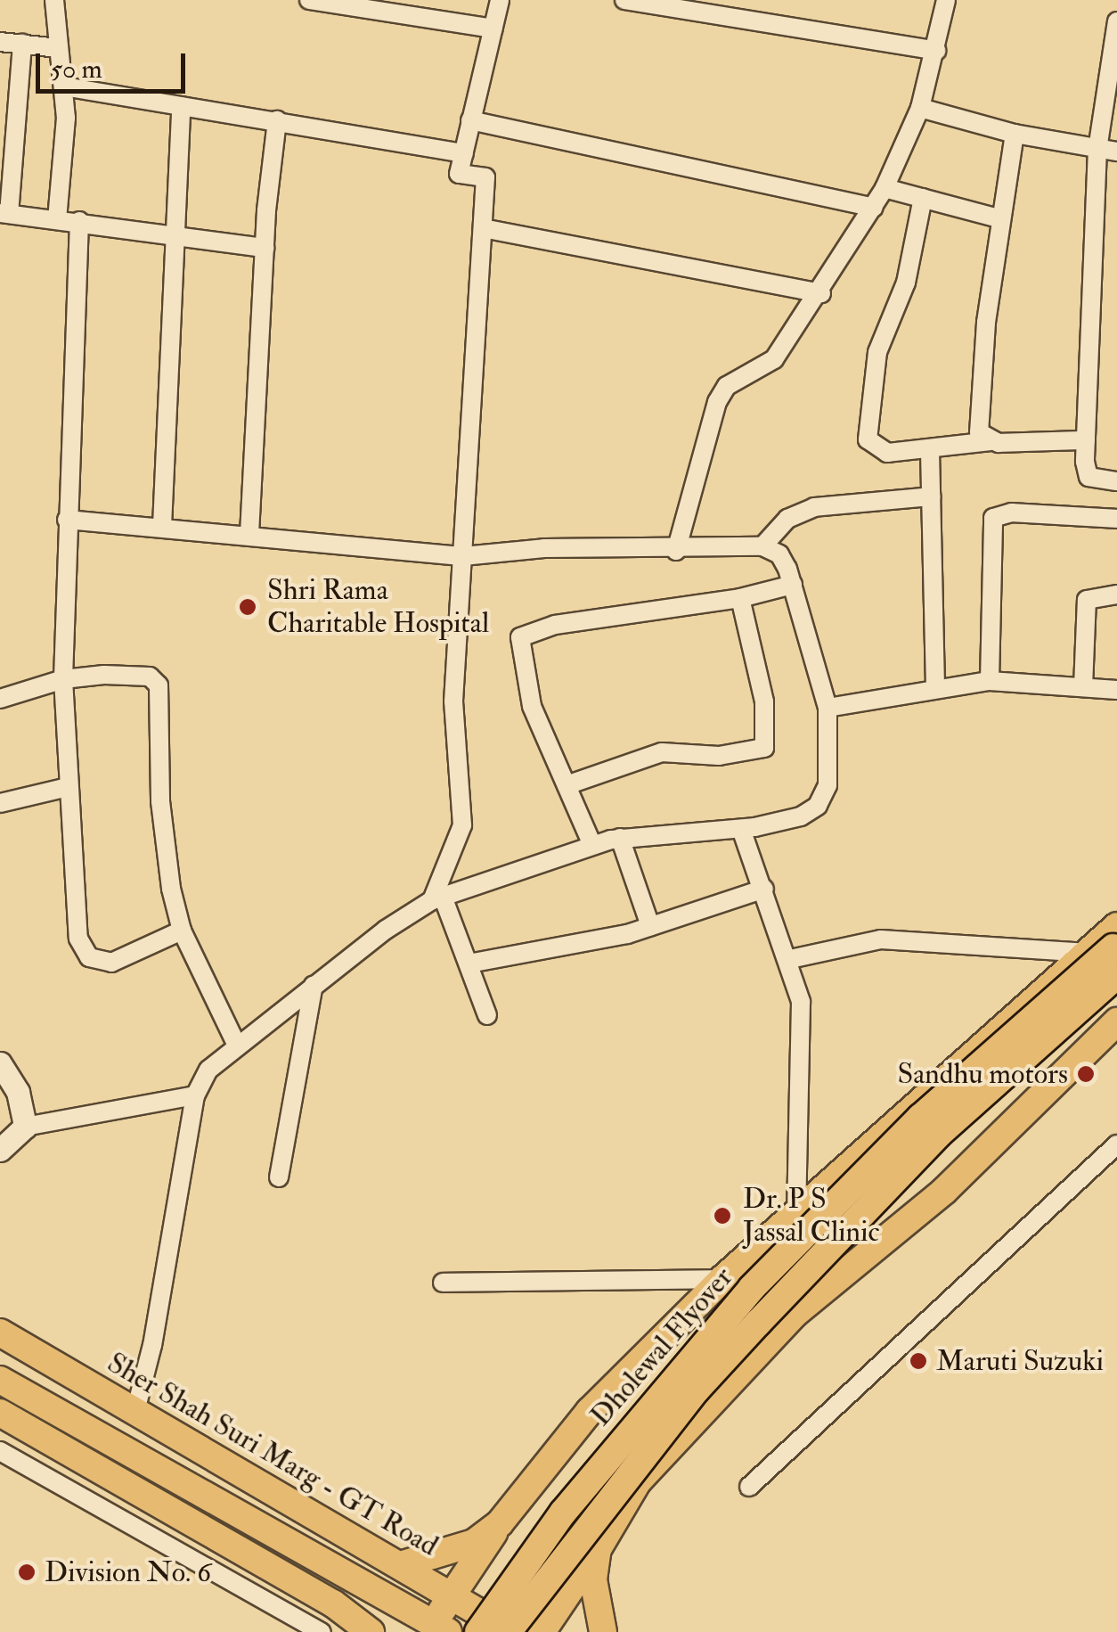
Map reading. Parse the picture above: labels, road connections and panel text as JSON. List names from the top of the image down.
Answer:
{
  "streets": {
    "main road": ["Dholewal Flyover", "Sher Shah Suri Marg - GT Road"]
  },
  "crossings": [
    ["Dholewal Flyover", "Sher Shah Suri Marg - GT Road"]
  ],
  "places": [
    "Shri Rama Charitable Hospital",
    "Sandhu motors",
    "Dr. P S Jassal Clinic",
    "Maruti Suzuki",
    "Division No. 6"
  ],
  "scale_bar": "50 m"
}
